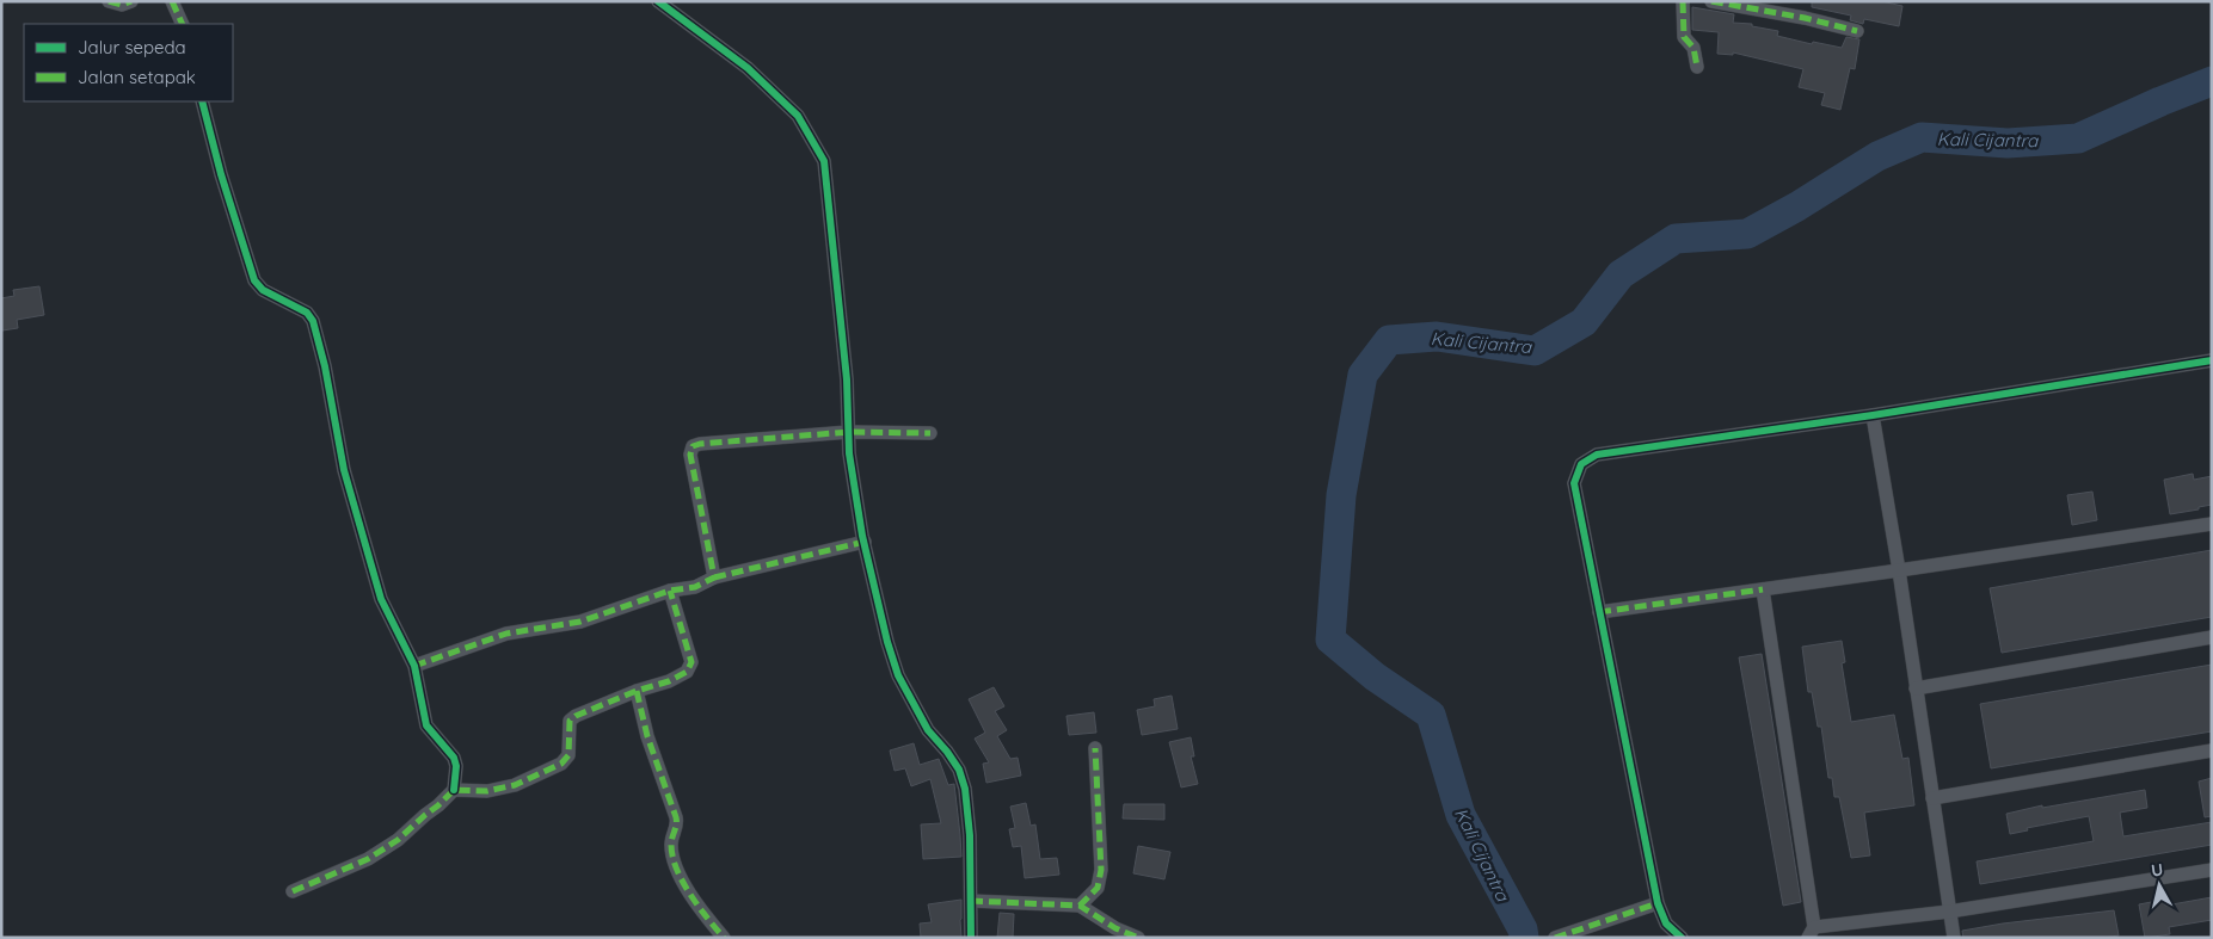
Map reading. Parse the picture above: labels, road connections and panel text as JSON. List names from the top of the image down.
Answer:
{
  "water": ["Kali Cijantra"],
  "legend": ["Jalur sepeda", "Jalan setapak"],
  "north": "top"
}
